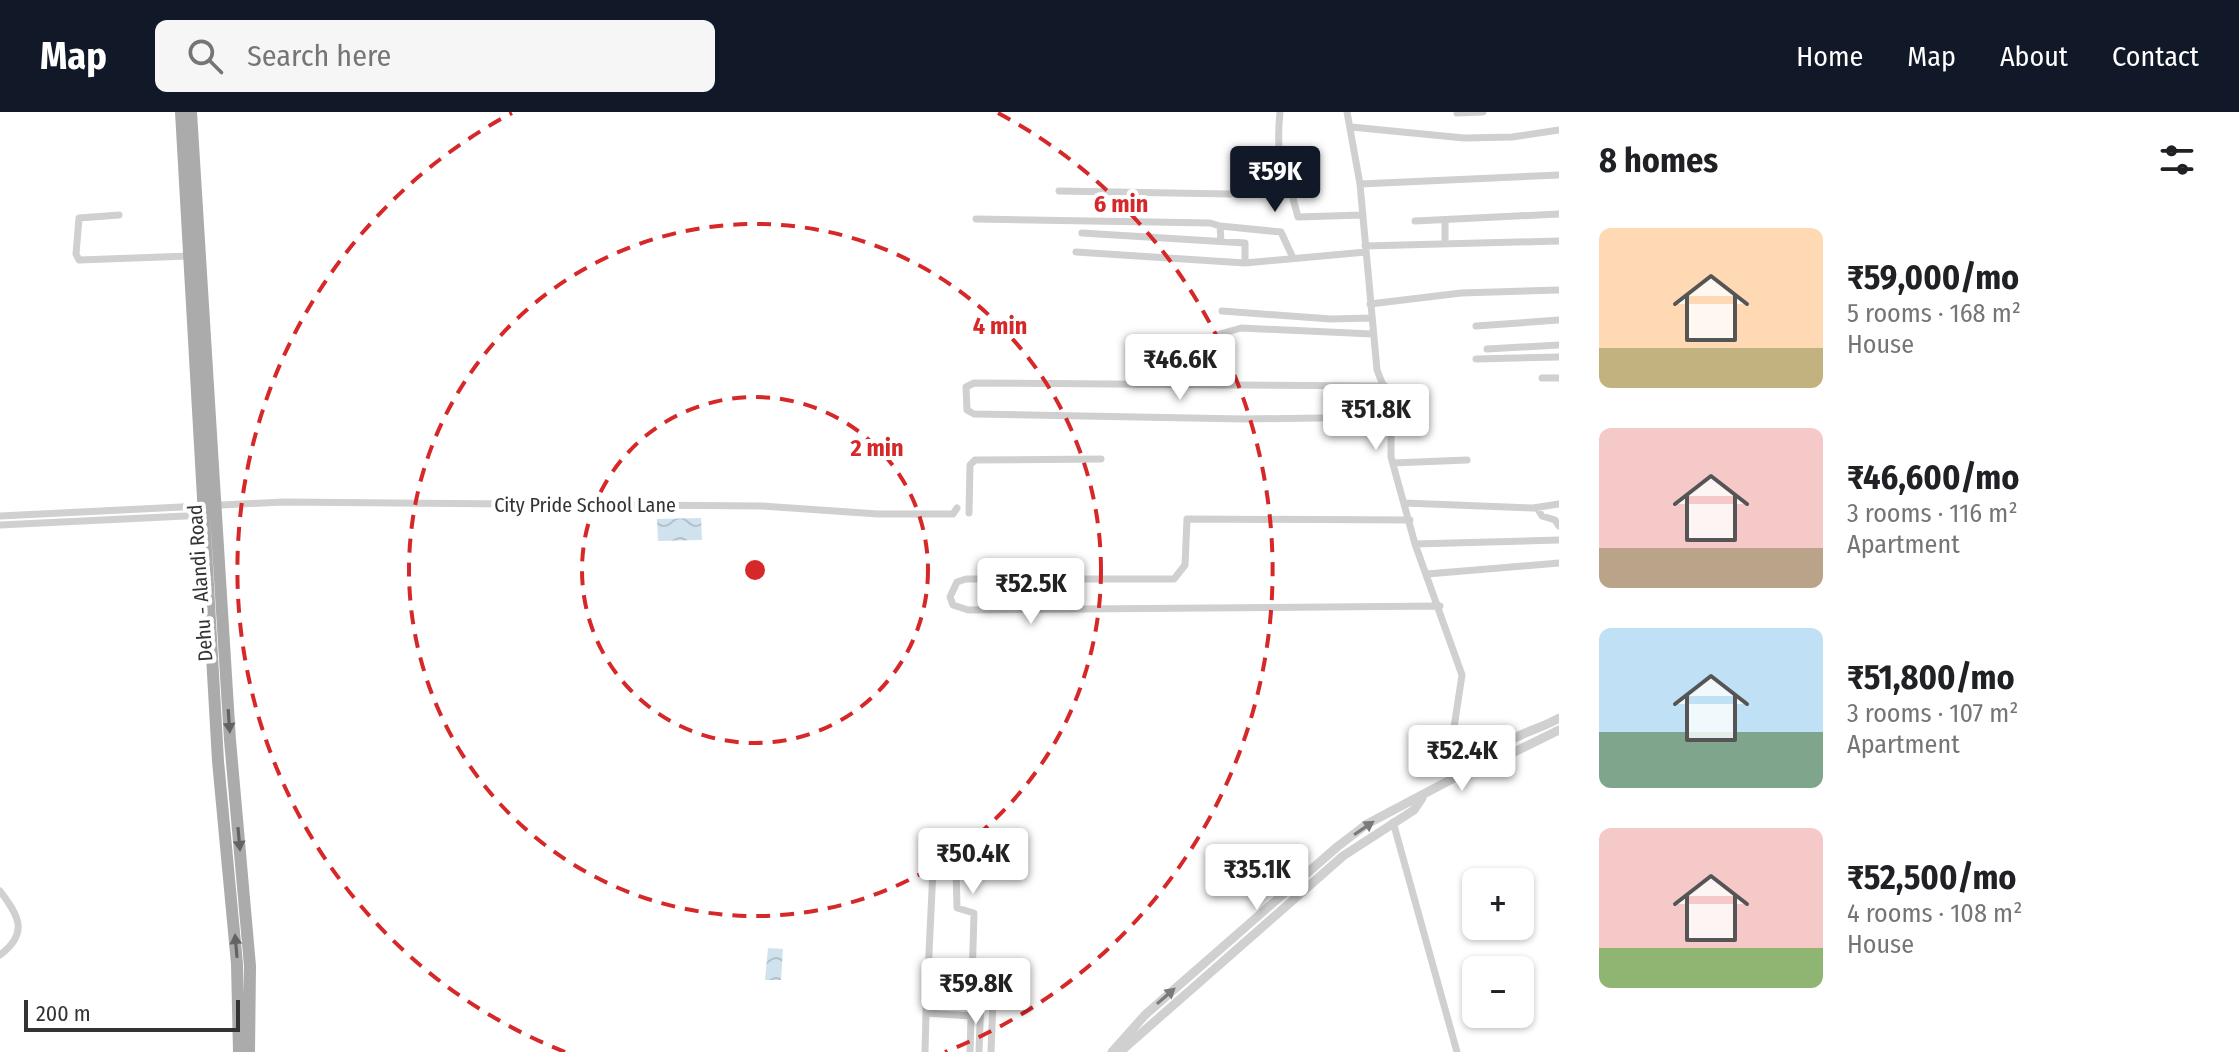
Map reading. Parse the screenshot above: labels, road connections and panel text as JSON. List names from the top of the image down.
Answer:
{
  "streets": {
    "main road": ["Dehu - Alandi Road"],
    "street": ["City Pride School Lane"]
  },
  "crossings": [
    ["City Pride School Lane", "Dehu - Alandi Road"]
  ],
  "scale_bar": "200 m",
  "page": {
    "header": "Map",
    "search": "Search here",
    "nav": [
      "Home",
      "Map",
      "About",
      "Contact"
    ],
    "heading": "8 homes",
    "price": [
      "₹59K",
      "₹46.6K",
      "₹51.8K",
      "₹52.5K",
      "₹52.4K",
      "₹50.4K",
      "₹35.1K",
      "₹59.8K"
    ],
    "list": [
      {
        "name": "₹59,000/mo",
        "note": "5 rooms · 168 m² · House"
      },
      {
        "name": "₹46,600/mo",
        "note": "3 rooms · 116 m² · Apartment"
      },
      {
        "name": "₹51,800/mo",
        "note": "3 rooms · 107 m² · Apartment"
      },
      {
        "name": "₹52,500/mo",
        "note": "4 rooms · 108 m² · House"
      }
    ],
    "map_buttons": ["+", "−"],
    "scale": "200 m"
  },
  "rings": ["6 min", "4 min", "2 min"]
}
